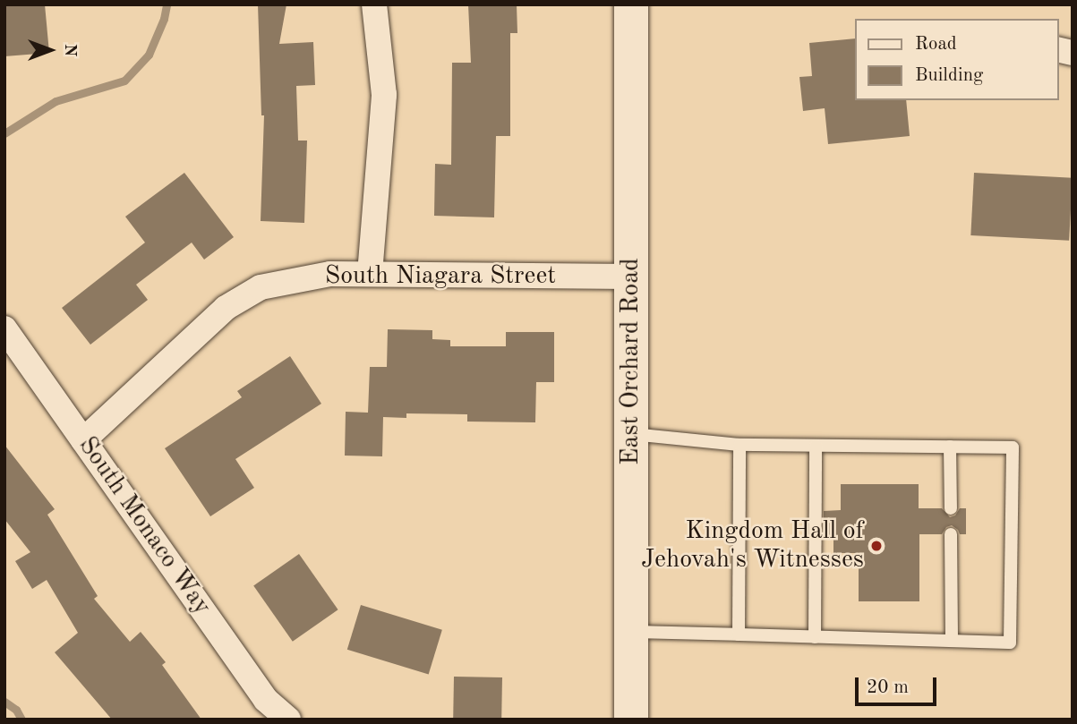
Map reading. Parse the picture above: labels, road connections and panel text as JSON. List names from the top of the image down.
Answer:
{
  "streets": {
    "main road": ["East Orchard Road"],
    "street": ["South Niagara Street", "South Monaco Way"]
  },
  "crossings": [
    ["South Niagara Street", "East Orchard Road"],
    ["South Niagara Street", "South Monaco Way"]
  ],
  "places": ["Kingdom Hall of Jehovah's Witnesses"],
  "legend": ["Road", "Building"],
  "scale_bar": "20 m",
  "north": "right"
}
